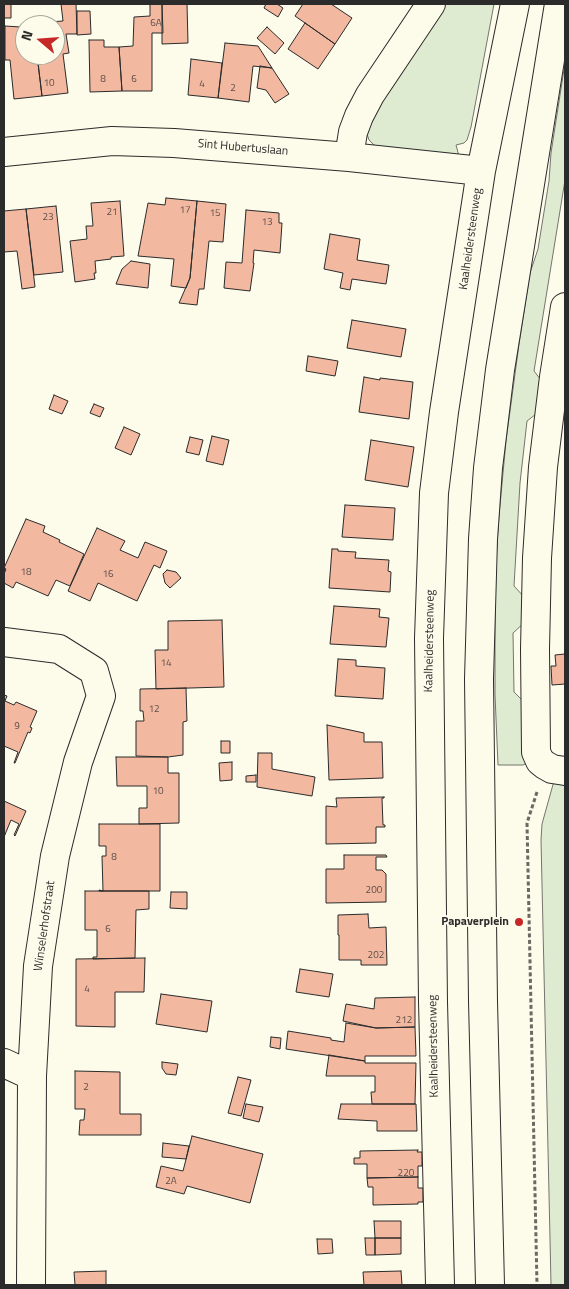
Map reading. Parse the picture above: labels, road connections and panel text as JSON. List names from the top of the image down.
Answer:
{
  "streets": {
    "street": ["Sint Hubertuslaan", "Kaalheidersteenweg", "Winselerhofstraat"]
  },
  "crossings": [
    ["Sint Hubertuslaan", "Kaalheidersteenweg"]
  ],
  "places": ["Papaverplein"],
  "house_numbers": [
    "6A",
    "8",
    "6",
    "10",
    "4",
    "2",
    "17",
    "21",
    "15",
    "23",
    "13",
    "18",
    "16",
    "14",
    "12",
    "9",
    "10",
    "8",
    "200",
    "6",
    "202",
    "4",
    "212",
    "2",
    "220",
    "2A"
  ],
  "north": "left"
}
